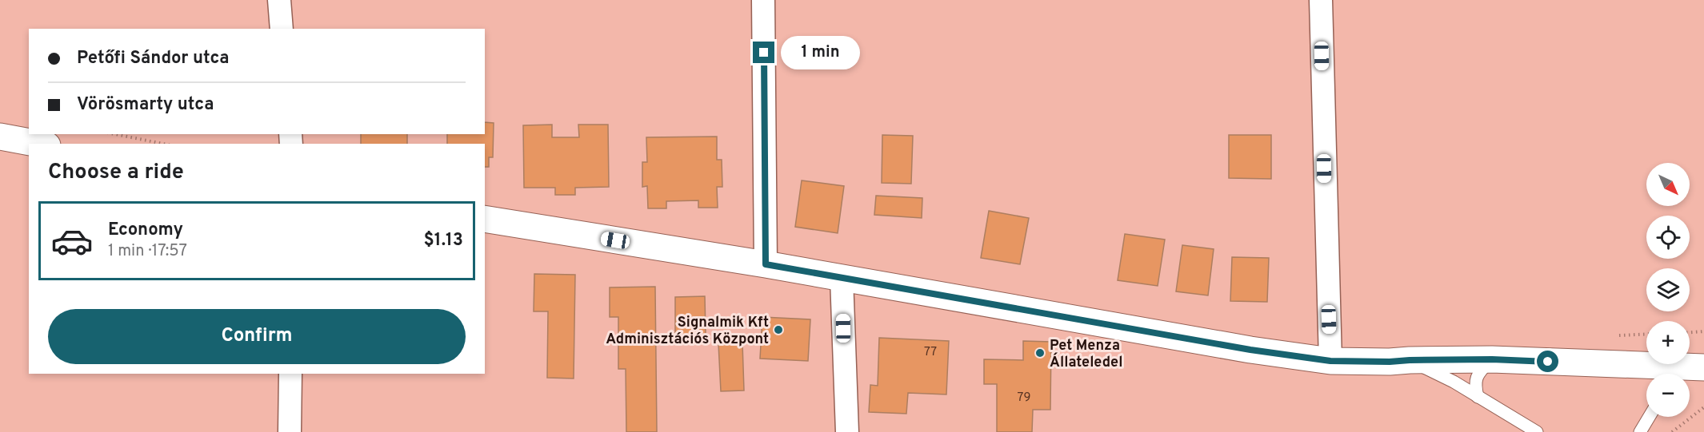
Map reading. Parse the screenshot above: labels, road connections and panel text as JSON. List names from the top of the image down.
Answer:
{
  "places": ["Signalmik Kft Adminisztációs Központ", "Pet Menza Állateledel"],
  "house_numbers": ["77", "79"],
  "north": "bottom right",
  "page": {
    "banner": ["Petőfi Sándor utca", "Vörösmarty utca"],
    "bubble": "1 min",
    "heading": "Choose a ride",
    "map_buttons": ["+", "−"],
    "list": [
      {
        "name": "Economy",
        "note": "1 min · 17:57",
        "value": "$1.13"
      }
    ],
    "buttons": "Confirm"
  }
}
